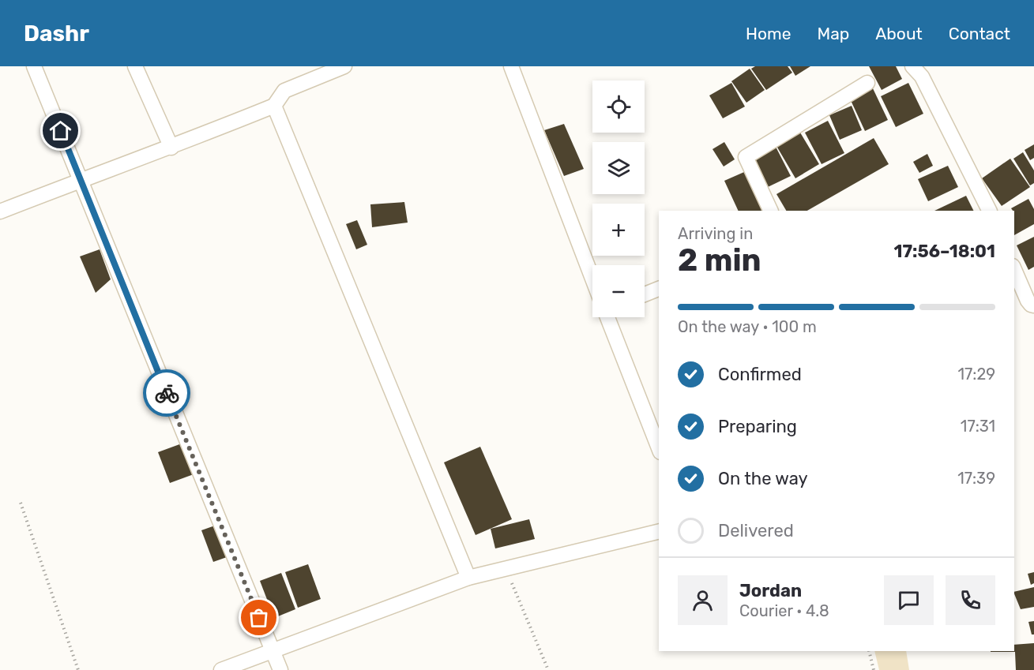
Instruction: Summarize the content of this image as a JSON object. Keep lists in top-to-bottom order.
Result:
{
  "page": {
    "header": "Dashr",
    "nav": [
      "Home",
      "Map",
      "About",
      "Contact"
    ],
    "map_buttons": ["+", "−"],
    "heading": ["2 min", "Arriving in", "17:56–18:01"],
    "panel": ["Jordan", "Courier · 4.8"],
    "bar": "On the way · 100 m",
    "list": [
      ["Confirmed", "17:29"],
      ["Preparing", "17:31"],
      ["On the way", "17:39"],
      "Delivered"
    ]
  }
}
